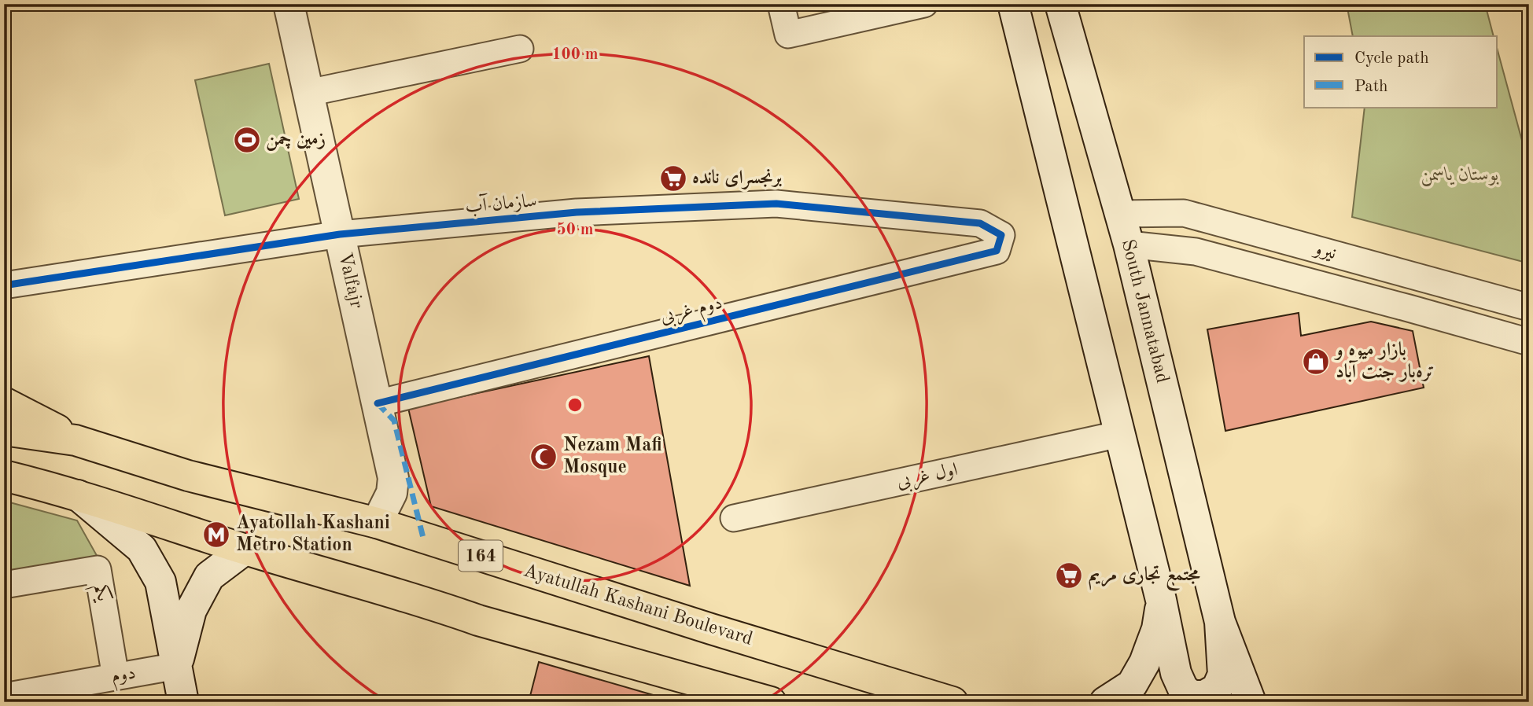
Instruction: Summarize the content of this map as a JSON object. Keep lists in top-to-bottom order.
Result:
{
  "streets": {
    "main road": [
      "Valfajr",
      "South Jannatabad",
      "164",
      "Ayatullah Kashani Boulevard"
    ],
    "street": [
      "سازمان آب",
      "نیرو",
      "دوم غربی",
      "اول غربی",
      "یکم",
      "دوم"
    ]
  },
  "crossings": [
    ["سازمان آب", "Valfajr"],
    ["سازمان آب", "دوم غربی"],
    ["نیرو", "South Jannatabad"],
    ["Valfajr", "دوم غربی"],
    ["Valfajr", "Ayatullah Kashani Boulevard"],
    ["یکم", "دوم"]
  ],
  "parks": ["بوستان یاسمن"],
  "places": {
    "sports": ["زمین چمن"],
    "supermarket": ["برنجسرای نانده", "مجتمع تجاری مریم"],
    "shop": ["بازار میوه و تره‌بار جنت آباد"],
    "mosque": ["Nezam Mafi Mosque"],
    "metro station": ["Ayatollah Kashani Metro Station"]
  },
  "legend": ["Cycle path", "Path"],
  "rings": ["100 m", "50 m"]
}
